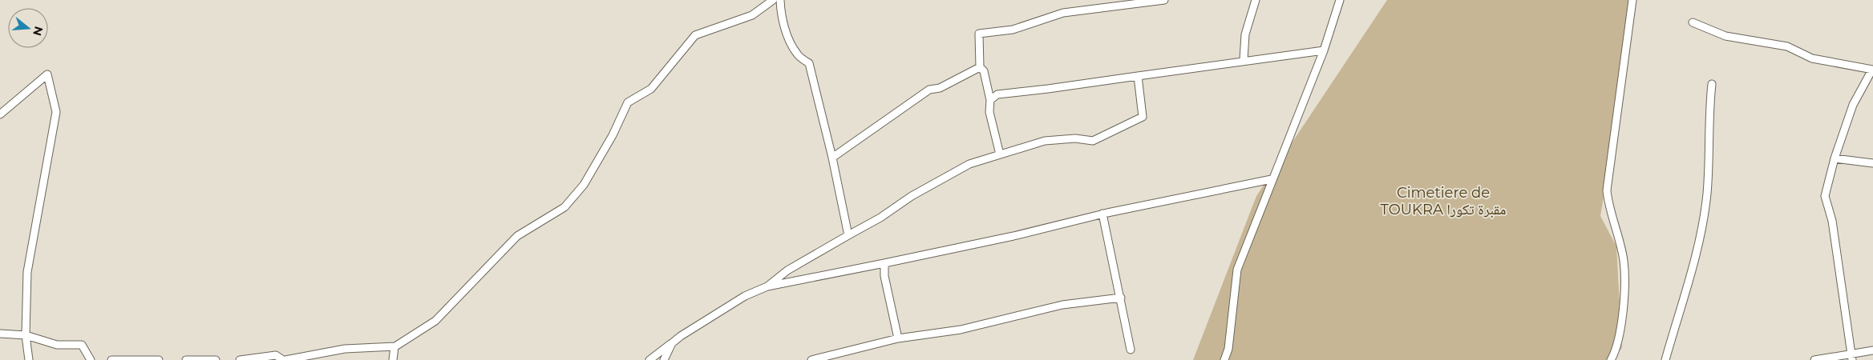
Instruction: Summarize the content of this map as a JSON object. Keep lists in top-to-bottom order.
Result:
{
  "parks": ["Cimetiere de TOUKRA مقبرة تكورا"],
  "north": "right"
}
